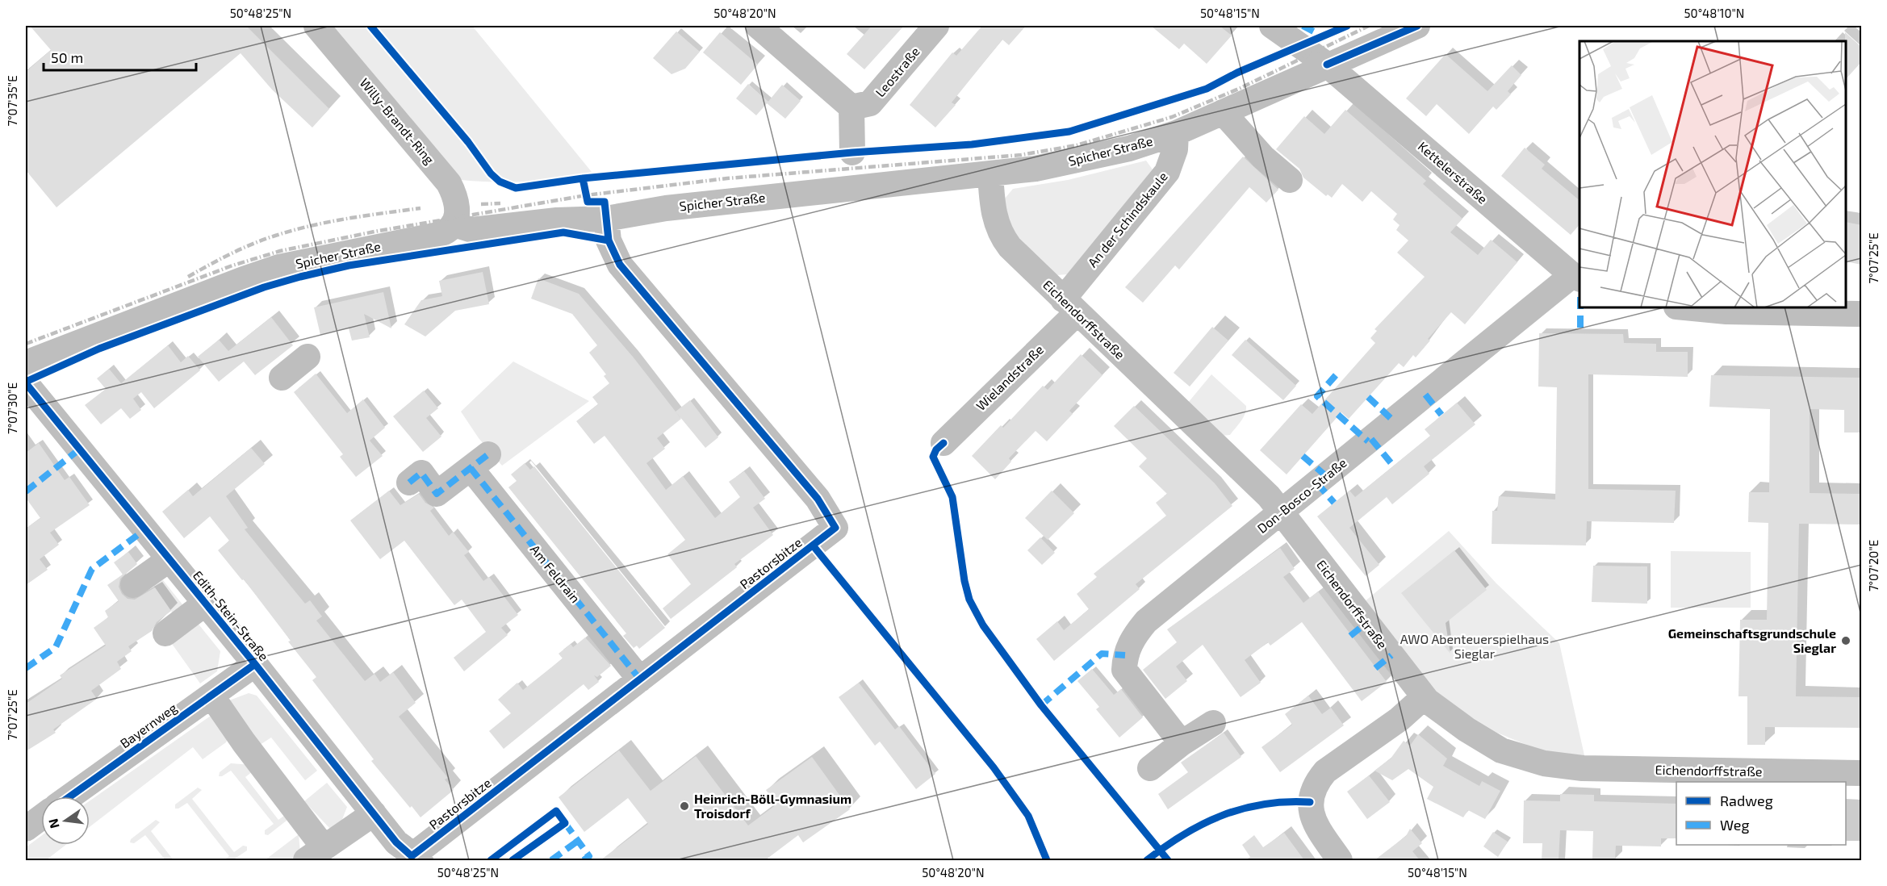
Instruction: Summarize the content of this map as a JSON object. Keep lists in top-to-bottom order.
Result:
{
  "streets": {
    "street": [
      "Leostraße",
      "Willy-Brandt-Ring",
      "Spicher Straße",
      "Kettelerstraße",
      "An der Schindskaule",
      "Eichendorffstraße",
      "Wielandstraße",
      "Don-Bosco-Straße",
      "Pastorsbitze",
      "Am Feldrain",
      "Edith-Stein-Straße",
      "Bayernweg"
    ]
  },
  "crossings": [
    ["Willy-Brandt-Ring", "Spicher Straße"],
    ["Spicher Straße", "Kettelerstraße"],
    ["Spicher Straße", "An der Schindskaule"],
    ["Spicher Straße", "Eichendorffstraße"],
    ["Spicher Straße", "Pastorsbitze"],
    ["Kettelerstraße", "Don-Bosco-Straße"],
    ["An der Schindskaule", "Eichendorffstraße"],
    ["An der Schindskaule", "Wielandstraße"],
    ["Eichendorffstraße", "Wielandstraße"],
    ["Eichendorffstraße", "Don-Bosco-Straße"],
    ["Pastorsbitze", "Am Feldrain"],
    ["Pastorsbitze", "Edith-Stein-Straße"],
    ["Edith-Stein-Straße", "Bayernweg"]
  ],
  "parks": ["AWO Abenteuerspielhaus Sieglar"],
  "places": ["Gemeinschaftsgrundschule Sieglar", "Heinrich-Böll-Gymnasium Troisdorf"],
  "legend": ["Radweg", "Weg"],
  "scale_bar": "50 m",
  "north": "left",
  "coordinates": [
    "50°48'25\"N",
    "50°48'20\"N",
    "50°48'15\"N",
    "50°48'10\"N",
    "7°07'35\"E",
    "7°07'25\"E",
    "7°07'30\"E",
    "7°07'20\"E"
  ]
}
